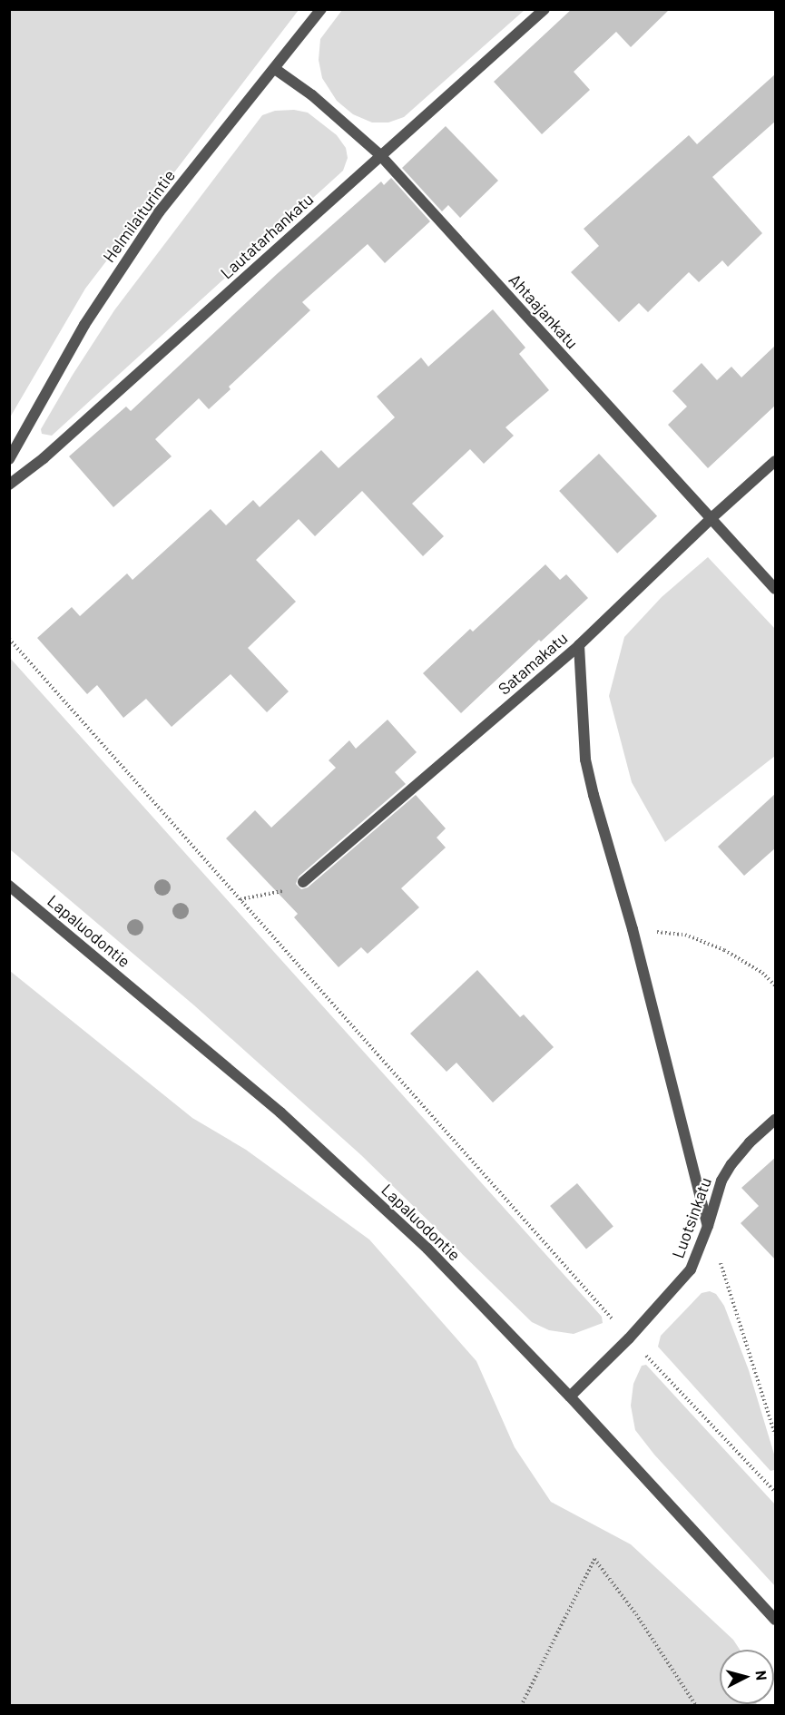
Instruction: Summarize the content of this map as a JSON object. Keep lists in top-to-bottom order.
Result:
{
  "streets": {
    "street": [
      "Helmilaiturintie",
      "Lautatarhankatu",
      "Ahtaajankatu",
      "Satamakatu",
      "Lapaluodontie",
      "Luotsinkatu"
    ]
  },
  "crossings": [
    ["Helmilaiturintie", "Ahtaajankatu"],
    ["Lautatarhankatu", "Ahtaajankatu"],
    ["Ahtaajankatu", "Satamakatu"],
    ["Lapaluodontie", "Luotsinkatu"]
  ],
  "north": "right"
}
